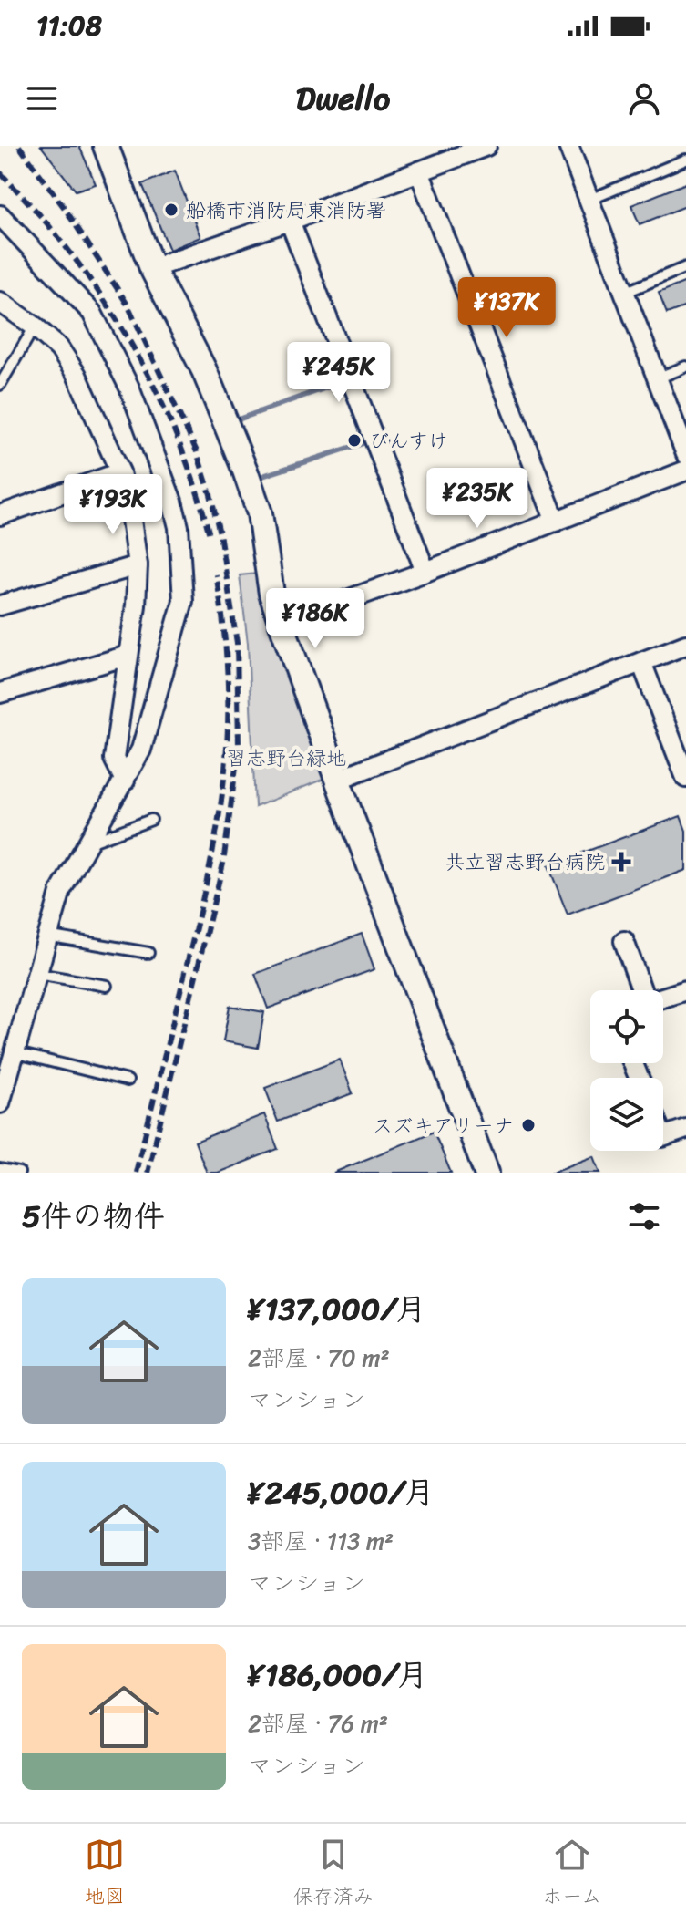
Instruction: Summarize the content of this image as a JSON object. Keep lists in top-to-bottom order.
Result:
{
  "parks": ["習志野台緑地"],
  "places": {
    "other": ["船橋市消防局東消防署", "びんすけ", "スズキアリーナ"],
    "health": ["共立習志野台病院"]
  },
  "page": {
    "status": "11:08",
    "header": "Dwello",
    "price": [
      "¥137K",
      "¥245K",
      "¥235K",
      "¥193K",
      "¥186K"
    ],
    "heading": "5件の物件",
    "list": [
      {
        "name": "¥137,000/月",
        "note": "2部屋 · 70 m² · マンション"
      },
      {
        "name": "¥245,000/月",
        "note": "3部屋 · 113 m² · マンション"
      },
      {
        "name": "¥186,000/月",
        "note": "2部屋 · 76 m² · マンション"
      }
    ],
    "tabs": ["地図", "保存済み", "ホーム"]
  }
}
